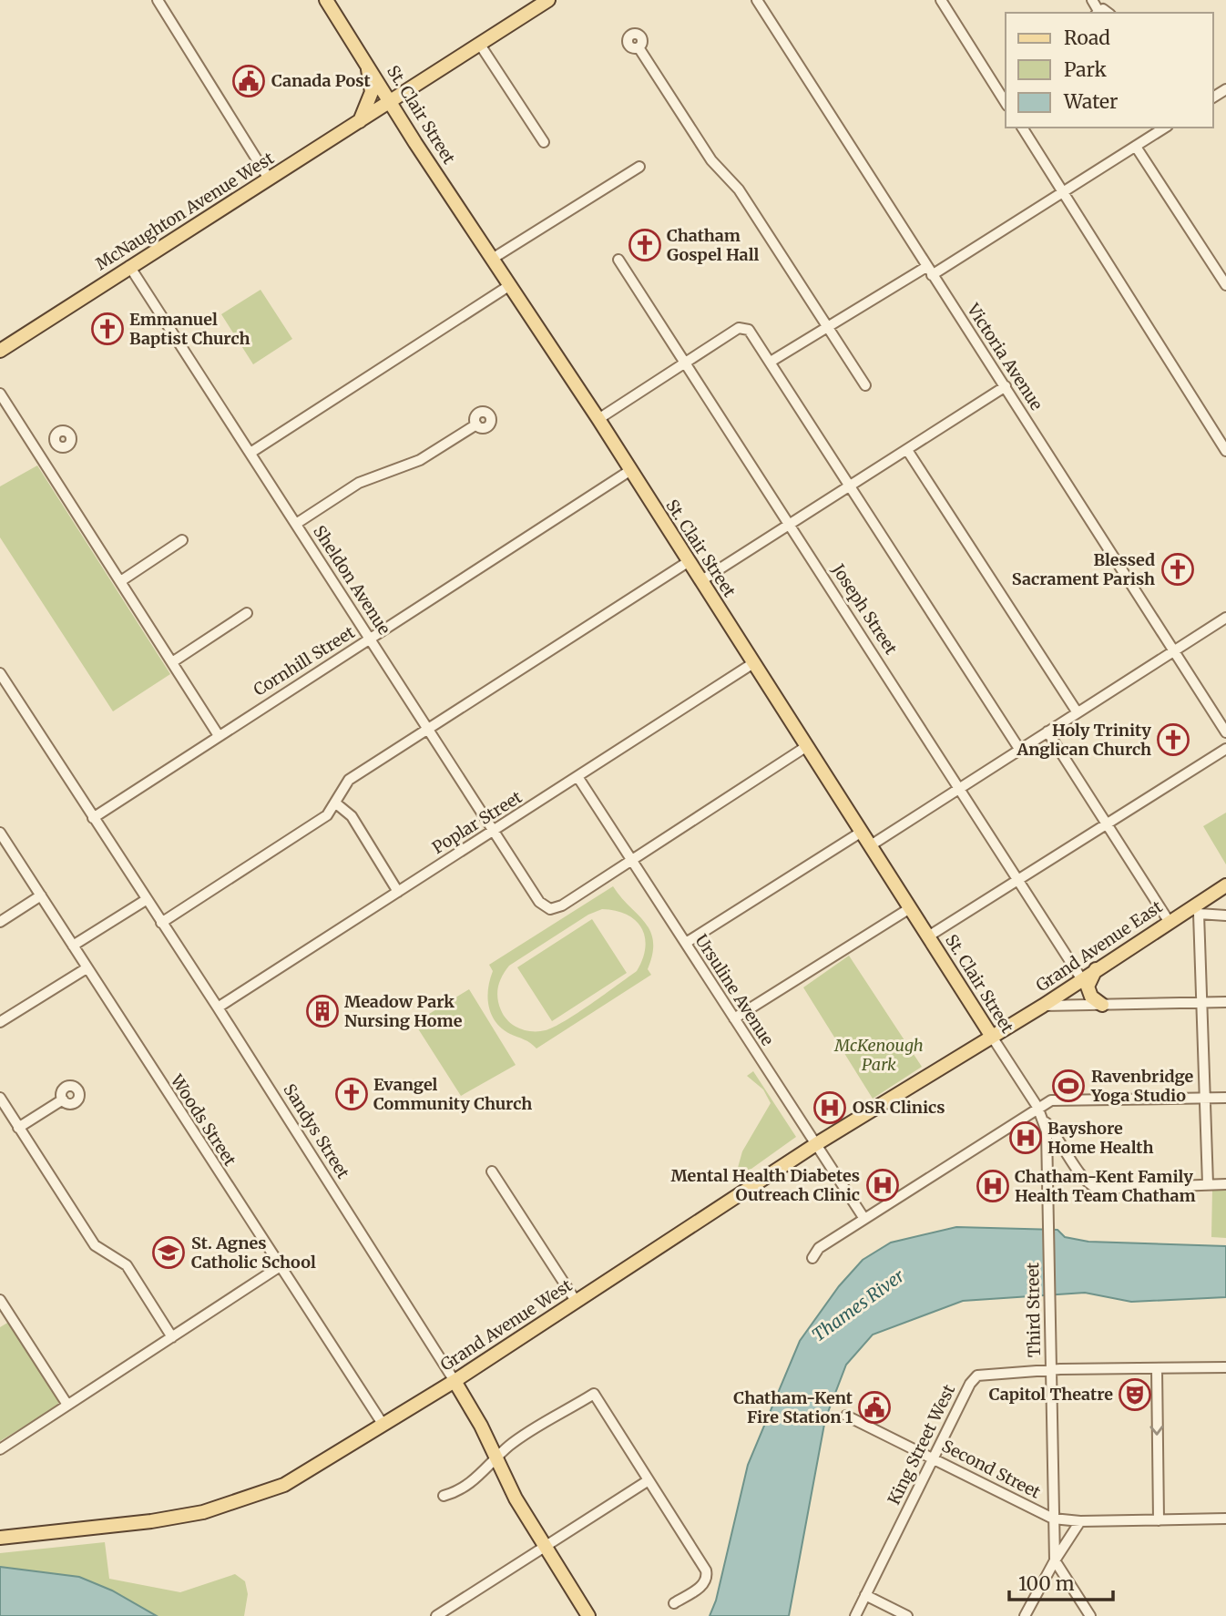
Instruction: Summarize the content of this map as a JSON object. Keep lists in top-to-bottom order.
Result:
{
  "streets": {
    "main road": [
      "St. Clair Street",
      "McNaughton Avenue West",
      "Grand Avenue East",
      "Sandys Street",
      "Grand Avenue West"
    ],
    "street": [
      "Victoria Avenue",
      "Sheldon Avenue",
      "Joseph Street",
      "Cornhill Street",
      "Poplar Street",
      "Ursuline Avenue",
      "Woods Street",
      "Third Street",
      "King Street West",
      "Second Street"
    ]
  },
  "crossings": [
    ["St. Clair Street", "McNaughton Avenue West"],
    ["St. Clair Street", "Cornhill Street"],
    ["St. Clair Street", "Poplar Street"],
    ["St. Clair Street", "Grand Avenue East"],
    ["St. Clair Street", "Third Street"],
    ["St. Clair Street", "Grand Avenue West"],
    ["McNaughton Avenue West", "Sheldon Avenue"],
    ["Sheldon Avenue", "Cornhill Street"],
    ["Sheldon Avenue", "Poplar Street"],
    ["Sheldon Avenue", "Ursuline Avenue"],
    ["Joseph Street", "Grand Avenue East"],
    ["Cornhill Street", "Sandys Street"],
    ["Poplar Street", "Ursuline Avenue"],
    ["Poplar Street", "Sandys Street"],
    ["Grand Avenue East", "Grand Avenue West"],
    ["Ursuline Avenue", "Grand Avenue West"],
    ["Woods Street", "Grand Avenue West"],
    ["Sandys Street", "Grand Avenue West"],
    ["Third Street", "King Street West"],
    ["Third Street", "Second Street"],
    ["King Street West", "Second Street"]
  ],
  "water": ["Thames River"],
  "parks": ["McKenough Park"],
  "places": {
    "public building": ["Canada Post", "Chatham-Kent Fire Station 1"],
    "church": [
      "Chatham Gospel Hall",
      "Emmanuel Baptist Church",
      "Blessed Sacrament Parish",
      "Holy Trinity Anglican Church",
      "Evangel Community Church"
    ],
    "building": ["Meadow Park Nursing Home"],
    "sports": ["Ravenbridge Yoga Studio"],
    "hospital": [
      "OSR Clinics",
      "Bayshore Home Health",
      "Mental Health Diabetes Outreach Clinic",
      "Chatham-Kent Family Health Team Chatham"
    ],
    "school or university": ["St. Agnes Catholic School"],
    "theatre": ["Capitol Theatre"]
  },
  "legend": ["Road", "Park", "Water"],
  "scale_bar": "100 m"
}
